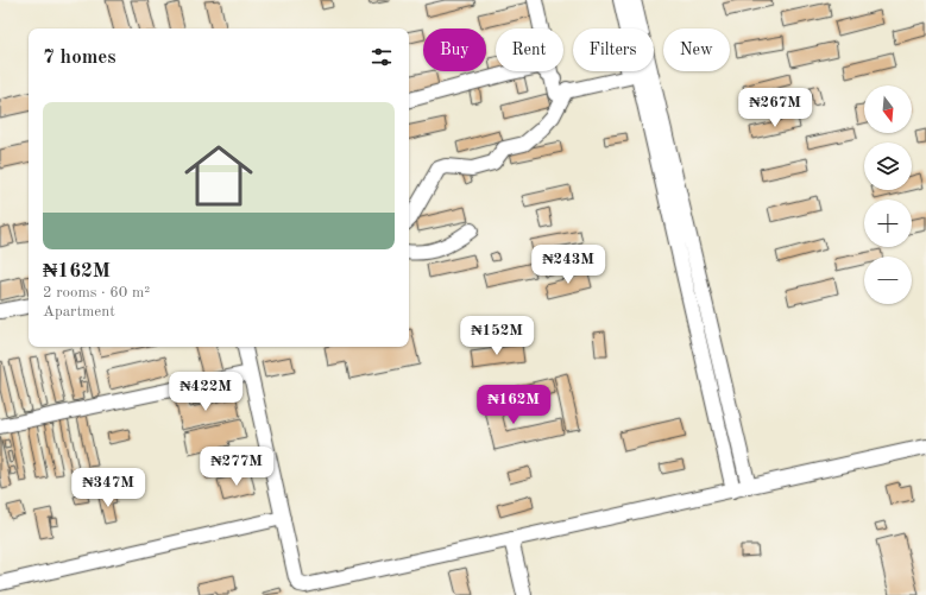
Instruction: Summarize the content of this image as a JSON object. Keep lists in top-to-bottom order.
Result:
{
  "north": "bottom",
  "page": {
    "chip": [
      "Buy",
      "Rent",
      "Filters",
      "New"
    ],
    "heading": "7 homes",
    "map_buttons": ["+", "−"],
    "list": [
      {
        "name": "₦162M",
        "note": "2 rooms · 60 m² · Apartment"
      }
    ],
    "price": [
      "₦267M",
      "₦243M",
      "₦152M",
      "₦422M",
      "₦162M",
      "₦277M",
      "₦347M"
    ]
  }
}
